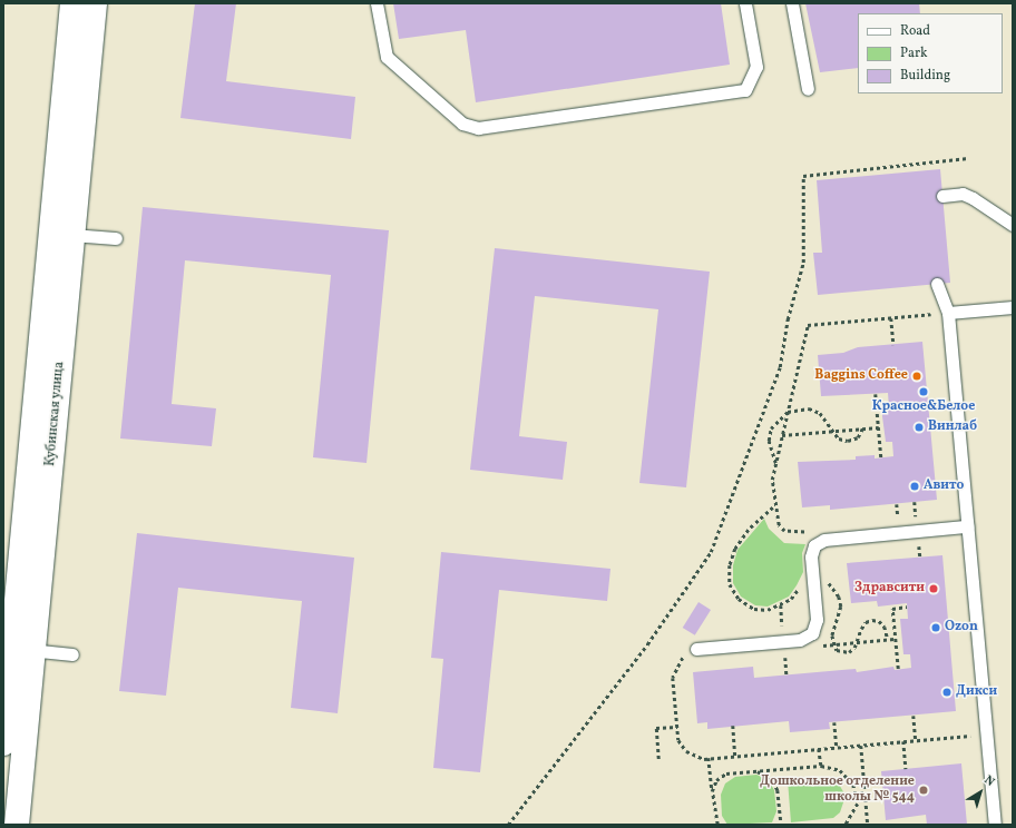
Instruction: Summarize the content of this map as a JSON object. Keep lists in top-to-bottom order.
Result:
{
  "streets": {
    "main road": ["Кубинская улица"]
  },
  "places": [
    "Baggins Coffee",
    "Красное&Белое",
    "Винлаб",
    "Авито",
    "Здравсити",
    "Ozon",
    "Дикси",
    "Дошкольное отделение школы № 544"
  ],
  "legend": ["Road", "Park", "Building"],
  "north": "top right"
}
